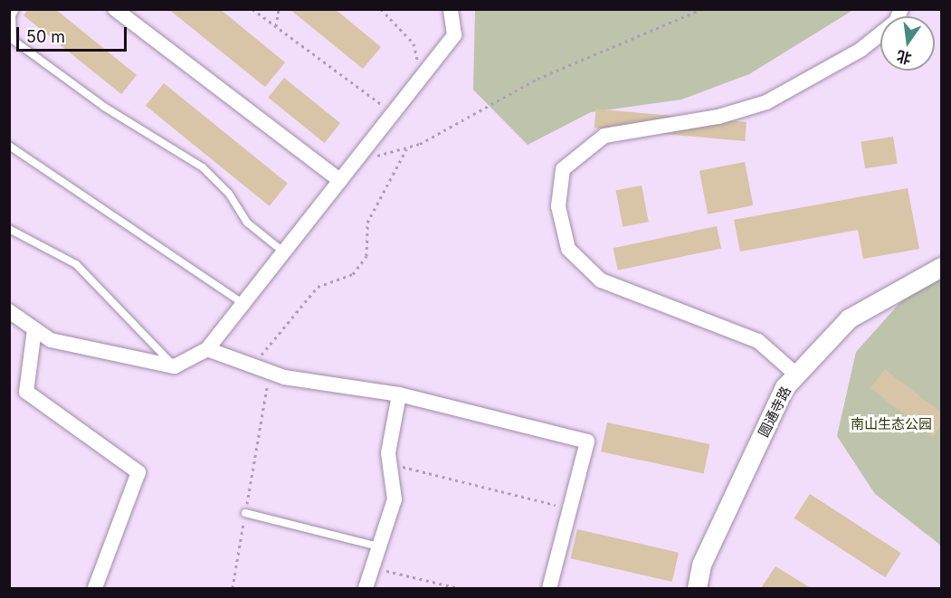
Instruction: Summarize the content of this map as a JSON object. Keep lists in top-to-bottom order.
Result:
{
  "streets": {
    "street": ["圆通寺路"]
  },
  "parks": ["南山生态公园"],
  "scale_bar": "50 m",
  "north": "bottom"
}
